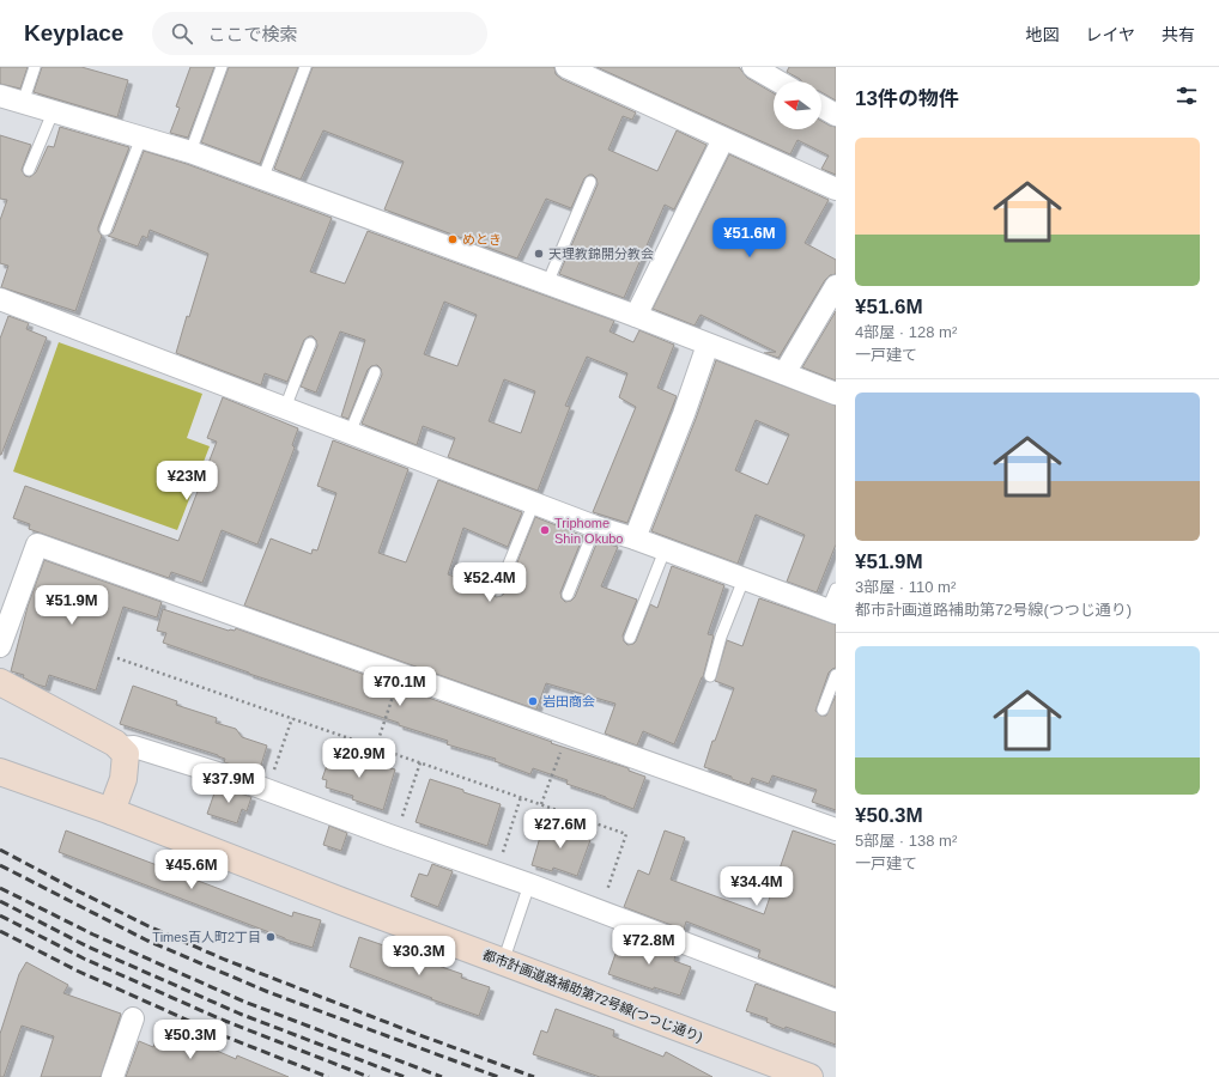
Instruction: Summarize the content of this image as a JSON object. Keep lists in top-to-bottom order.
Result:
{
  "streets": {
    "street": ["都市計画道路補助第72号線(つつじ通り)"]
  },
  "places": [
    "めとき",
    "天理教錦開分教会",
    "Triphome Shin Okubo",
    "岩田商会",
    "Times百人町2丁目"
  ],
  "north": "left",
  "page": {
    "header": "Keyplace",
    "search": "ここで検索",
    "nav": ["地図", "レイヤ", "共有"],
    "heading": "13件の物件",
    "list": [
      {
        "name": "¥51.6M",
        "note": "4部屋 · 128 m² · 一戸建て"
      },
      {
        "name": "¥51.9M",
        "note": "3部屋 · 110 m² · 都市計画道路補助第72号線(つつじ通り)"
      },
      {
        "name": "¥50.3M",
        "note": "5部屋 · 138 m² · 一戸建て"
      }
    ],
    "price": [
      "¥51.6M",
      "¥23M",
      "¥52.4M",
      "¥51.9M",
      "¥70.1M",
      "¥20.9M",
      "¥37.9M",
      "¥27.6M",
      "¥45.6M",
      "¥34.4M",
      "¥72.8M",
      "¥30.3M",
      "¥50.3M"
    ]
  }
}
